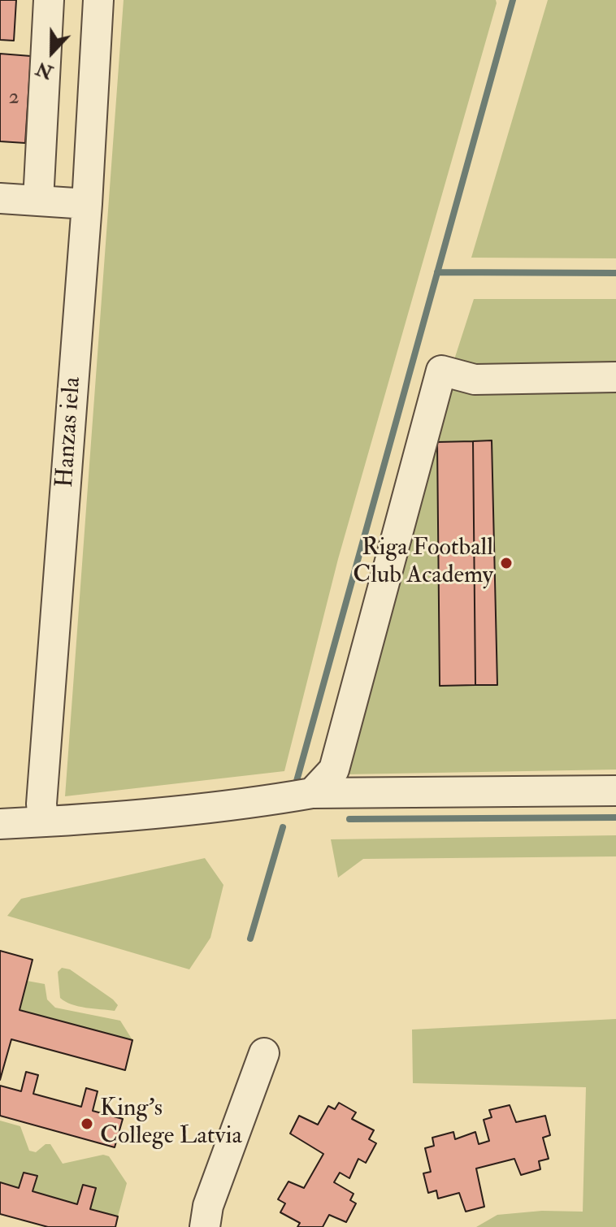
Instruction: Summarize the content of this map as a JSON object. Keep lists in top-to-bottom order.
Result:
{
  "streets": {
    "street": ["Hanzas iela"]
  },
  "places": ["Riga Football Club Academy", "King's College Latvia"],
  "house_numbers": ["2"],
  "north": "bottom"
}
